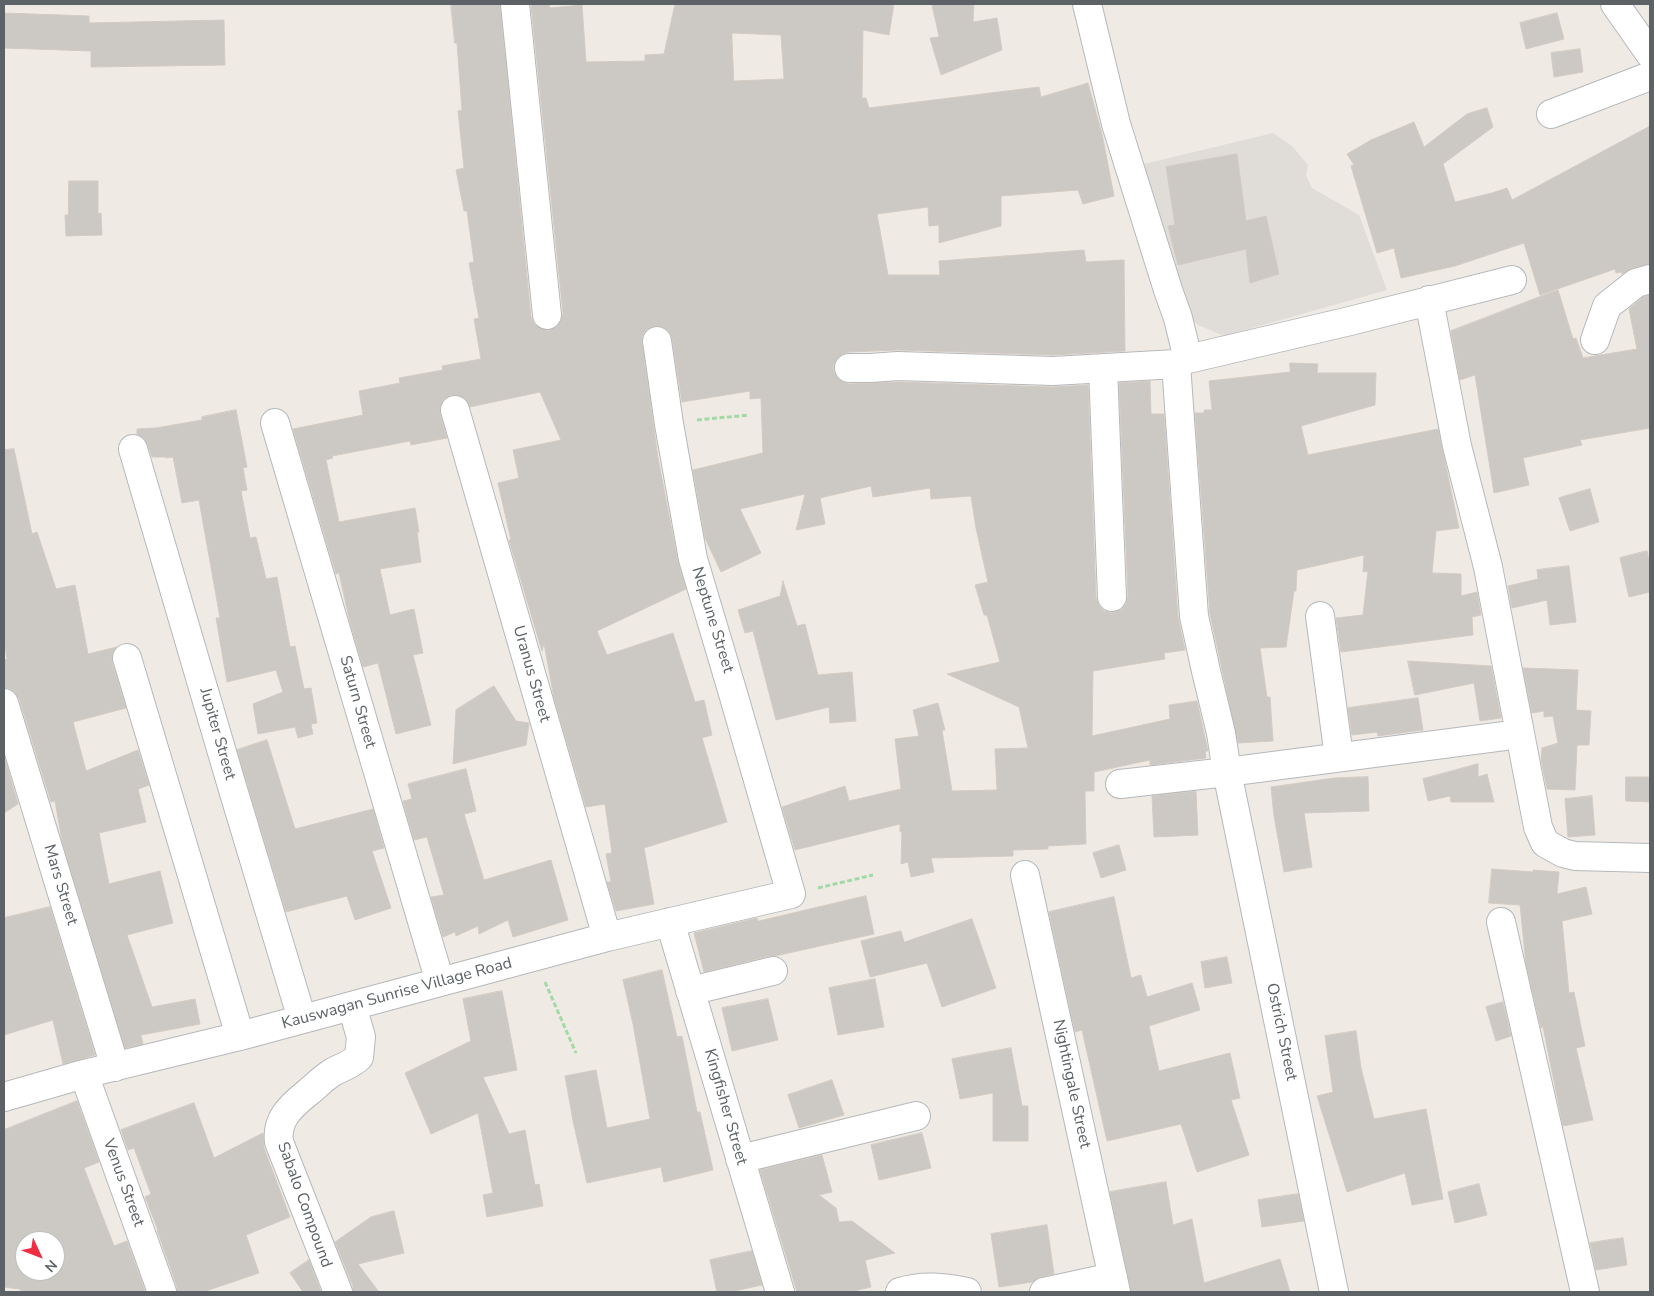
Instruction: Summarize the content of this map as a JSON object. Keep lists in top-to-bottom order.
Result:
{
  "streets": {
    "street": [
      "Neptune Street",
      "Uranus Street",
      "Saturn Street",
      "Jupiter Street",
      "Mars Street",
      "Kauswagan Sunrise Village Road",
      "Ostrich Street",
      "Nightingale Street",
      "Kingfisher Street",
      "Venus Street",
      "Sabalo Compound"
    ]
  },
  "crossings": [
    ["Neptune Street", "Kauswagan Sunrise Village Road"],
    ["Uranus Street", "Kauswagan Sunrise Village Road"],
    ["Saturn Street", "Kauswagan Sunrise Village Road"],
    ["Jupiter Street", "Kauswagan Sunrise Village Road"],
    ["Mars Street", "Kauswagan Sunrise Village Road"],
    ["Kauswagan Sunrise Village Road", "Kingfisher Street"],
    ["Kauswagan Sunrise Village Road", "Venus Street"],
    ["Kauswagan Sunrise Village Road", "Sabalo Compound"]
  ],
  "north": "bottom right"
}
